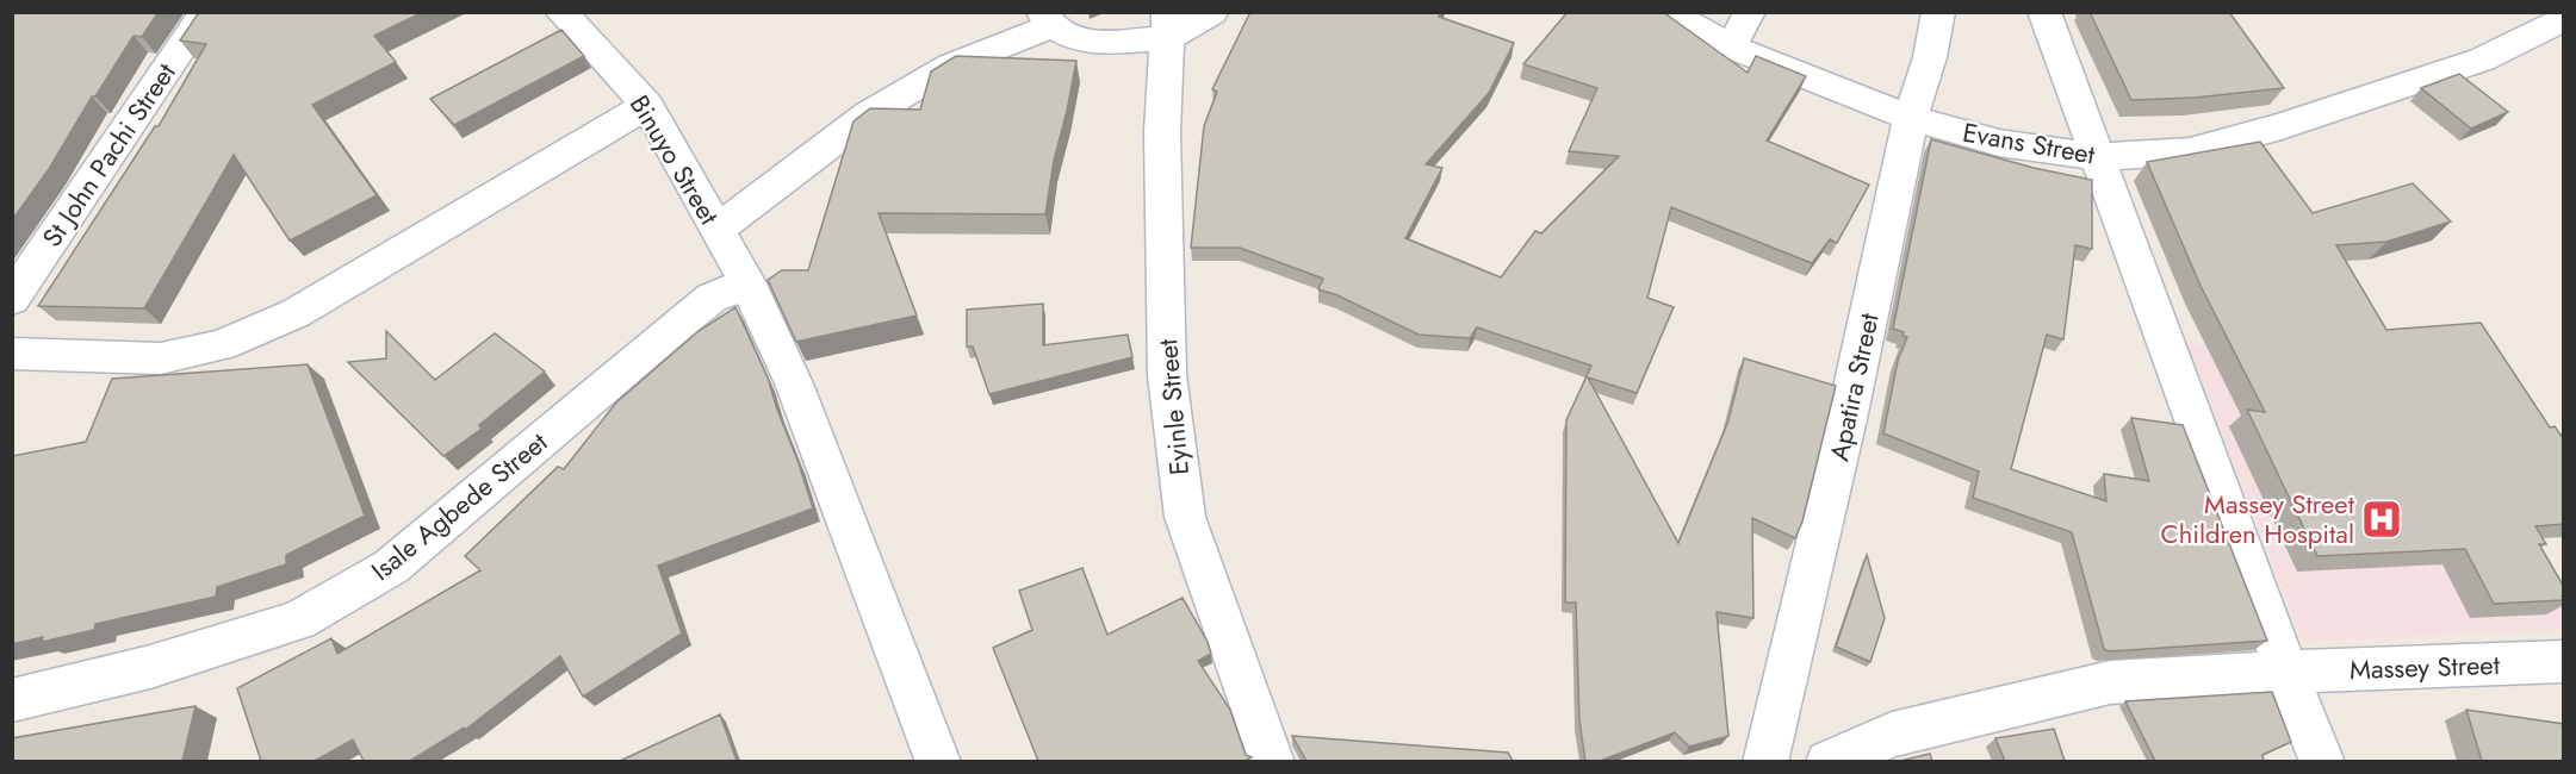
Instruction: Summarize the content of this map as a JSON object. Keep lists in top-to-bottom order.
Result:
{
  "streets": {
    "street": [
      "Evans Street",
      "St John Pachi Street",
      "Binuyo Street",
      "Apatira Street",
      "Eyinle Street",
      "Isale Agbede Street",
      "Massey Street"
    ]
  },
  "crossings": [
    ["Evans Street", "Apatira Street"],
    ["Binuyo Street", "Isale Agbede Street"]
  ],
  "places": {
    "hospital": ["Massey Street Children Hospital"]
  }
}
